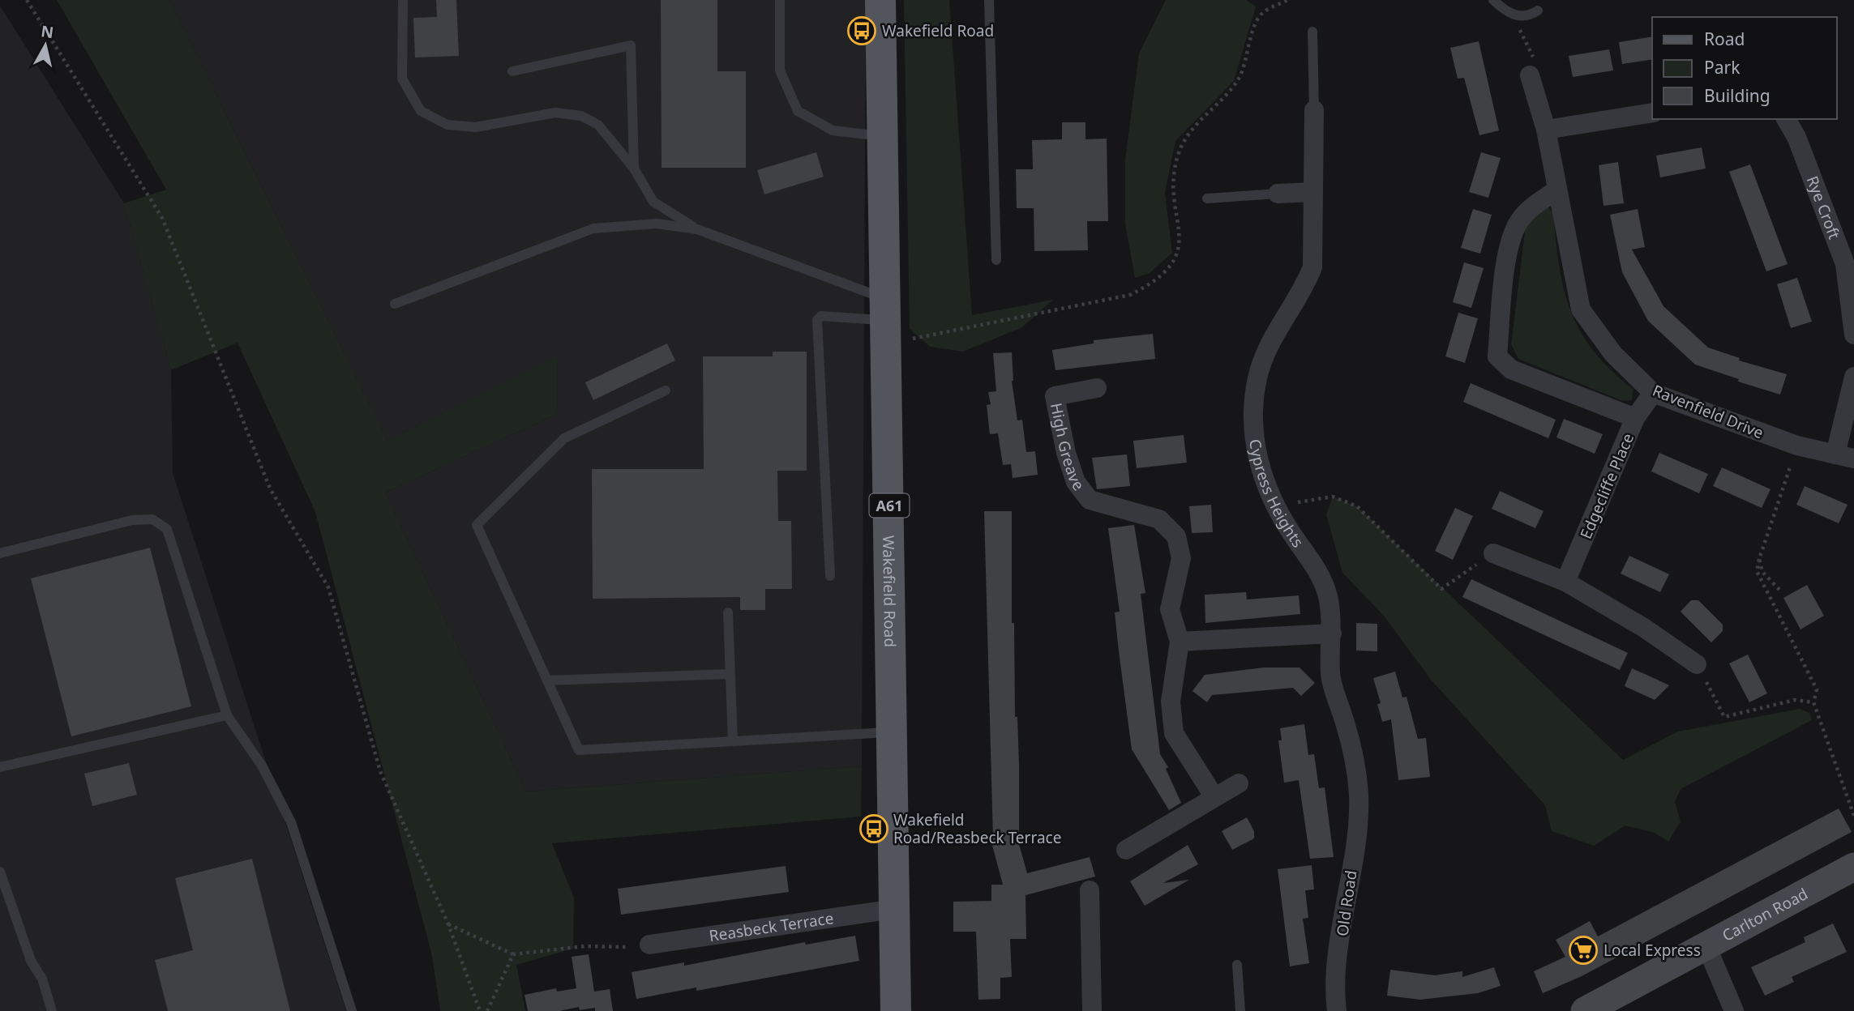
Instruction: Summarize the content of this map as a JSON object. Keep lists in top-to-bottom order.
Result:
{
  "streets": {
    "main road": ["A61", "Wakefield Road", "Carlton Road"],
    "street": [
      "Rye Croft",
      "Ravenfield Drive",
      "High Greave",
      "Edgecliffe Place",
      "Cypress Heights",
      "Old Road",
      "Reasbeck Terrace"
    ]
  },
  "crossings": [
    ["Ravenfield Drive", "Edgecliffe Place"],
    ["Cypress Heights", "Old Road"],
    ["Wakefield Road", "Reasbeck Terrace"]
  ],
  "places": {
    "bus stop": ["Wakefield Road", "Wakefield Road/Reasbeck Terrace"],
    "supermarket": ["Local Express"]
  },
  "legend": ["Road", "Park", "Building"],
  "north": "top"
}
